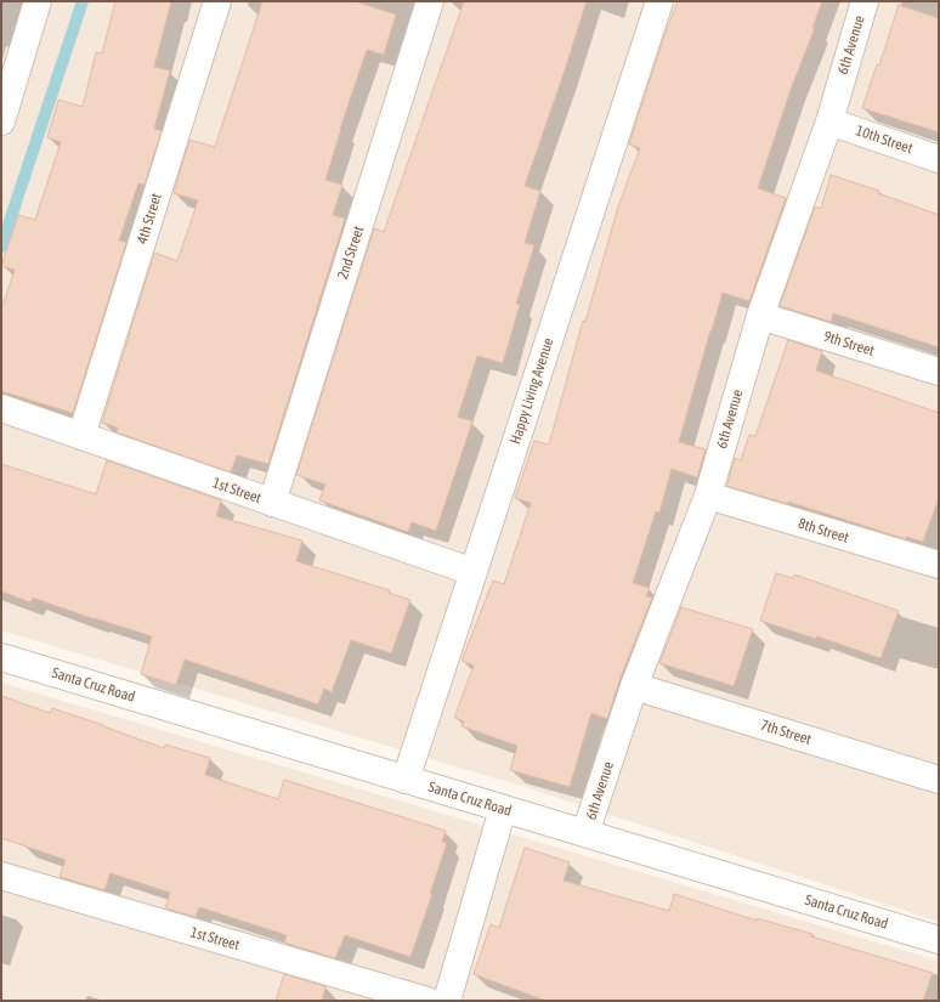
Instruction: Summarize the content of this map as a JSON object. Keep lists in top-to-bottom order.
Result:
{
  "streets": {
    "street": [
      "6th Avenue",
      "10th Street",
      "4th Street",
      "2nd Street",
      "9th Street",
      "Happy Living Avenue",
      "1st Street",
      "8th Street",
      "Santa Cruz Road",
      "7th Street"
    ]
  },
  "crossings": [
    ["6th Avenue", "10th Street"],
    ["6th Avenue", "9th Street"],
    ["6th Avenue", "8th Street"],
    ["6th Avenue", "Santa Cruz Road"],
    ["6th Avenue", "7th Street"],
    ["4th Street", "1st Street"],
    ["2nd Street", "1st Street"],
    ["Happy Living Avenue", "1st Street"],
    ["Happy Living Avenue", "Santa Cruz Road"]
  ]
}
